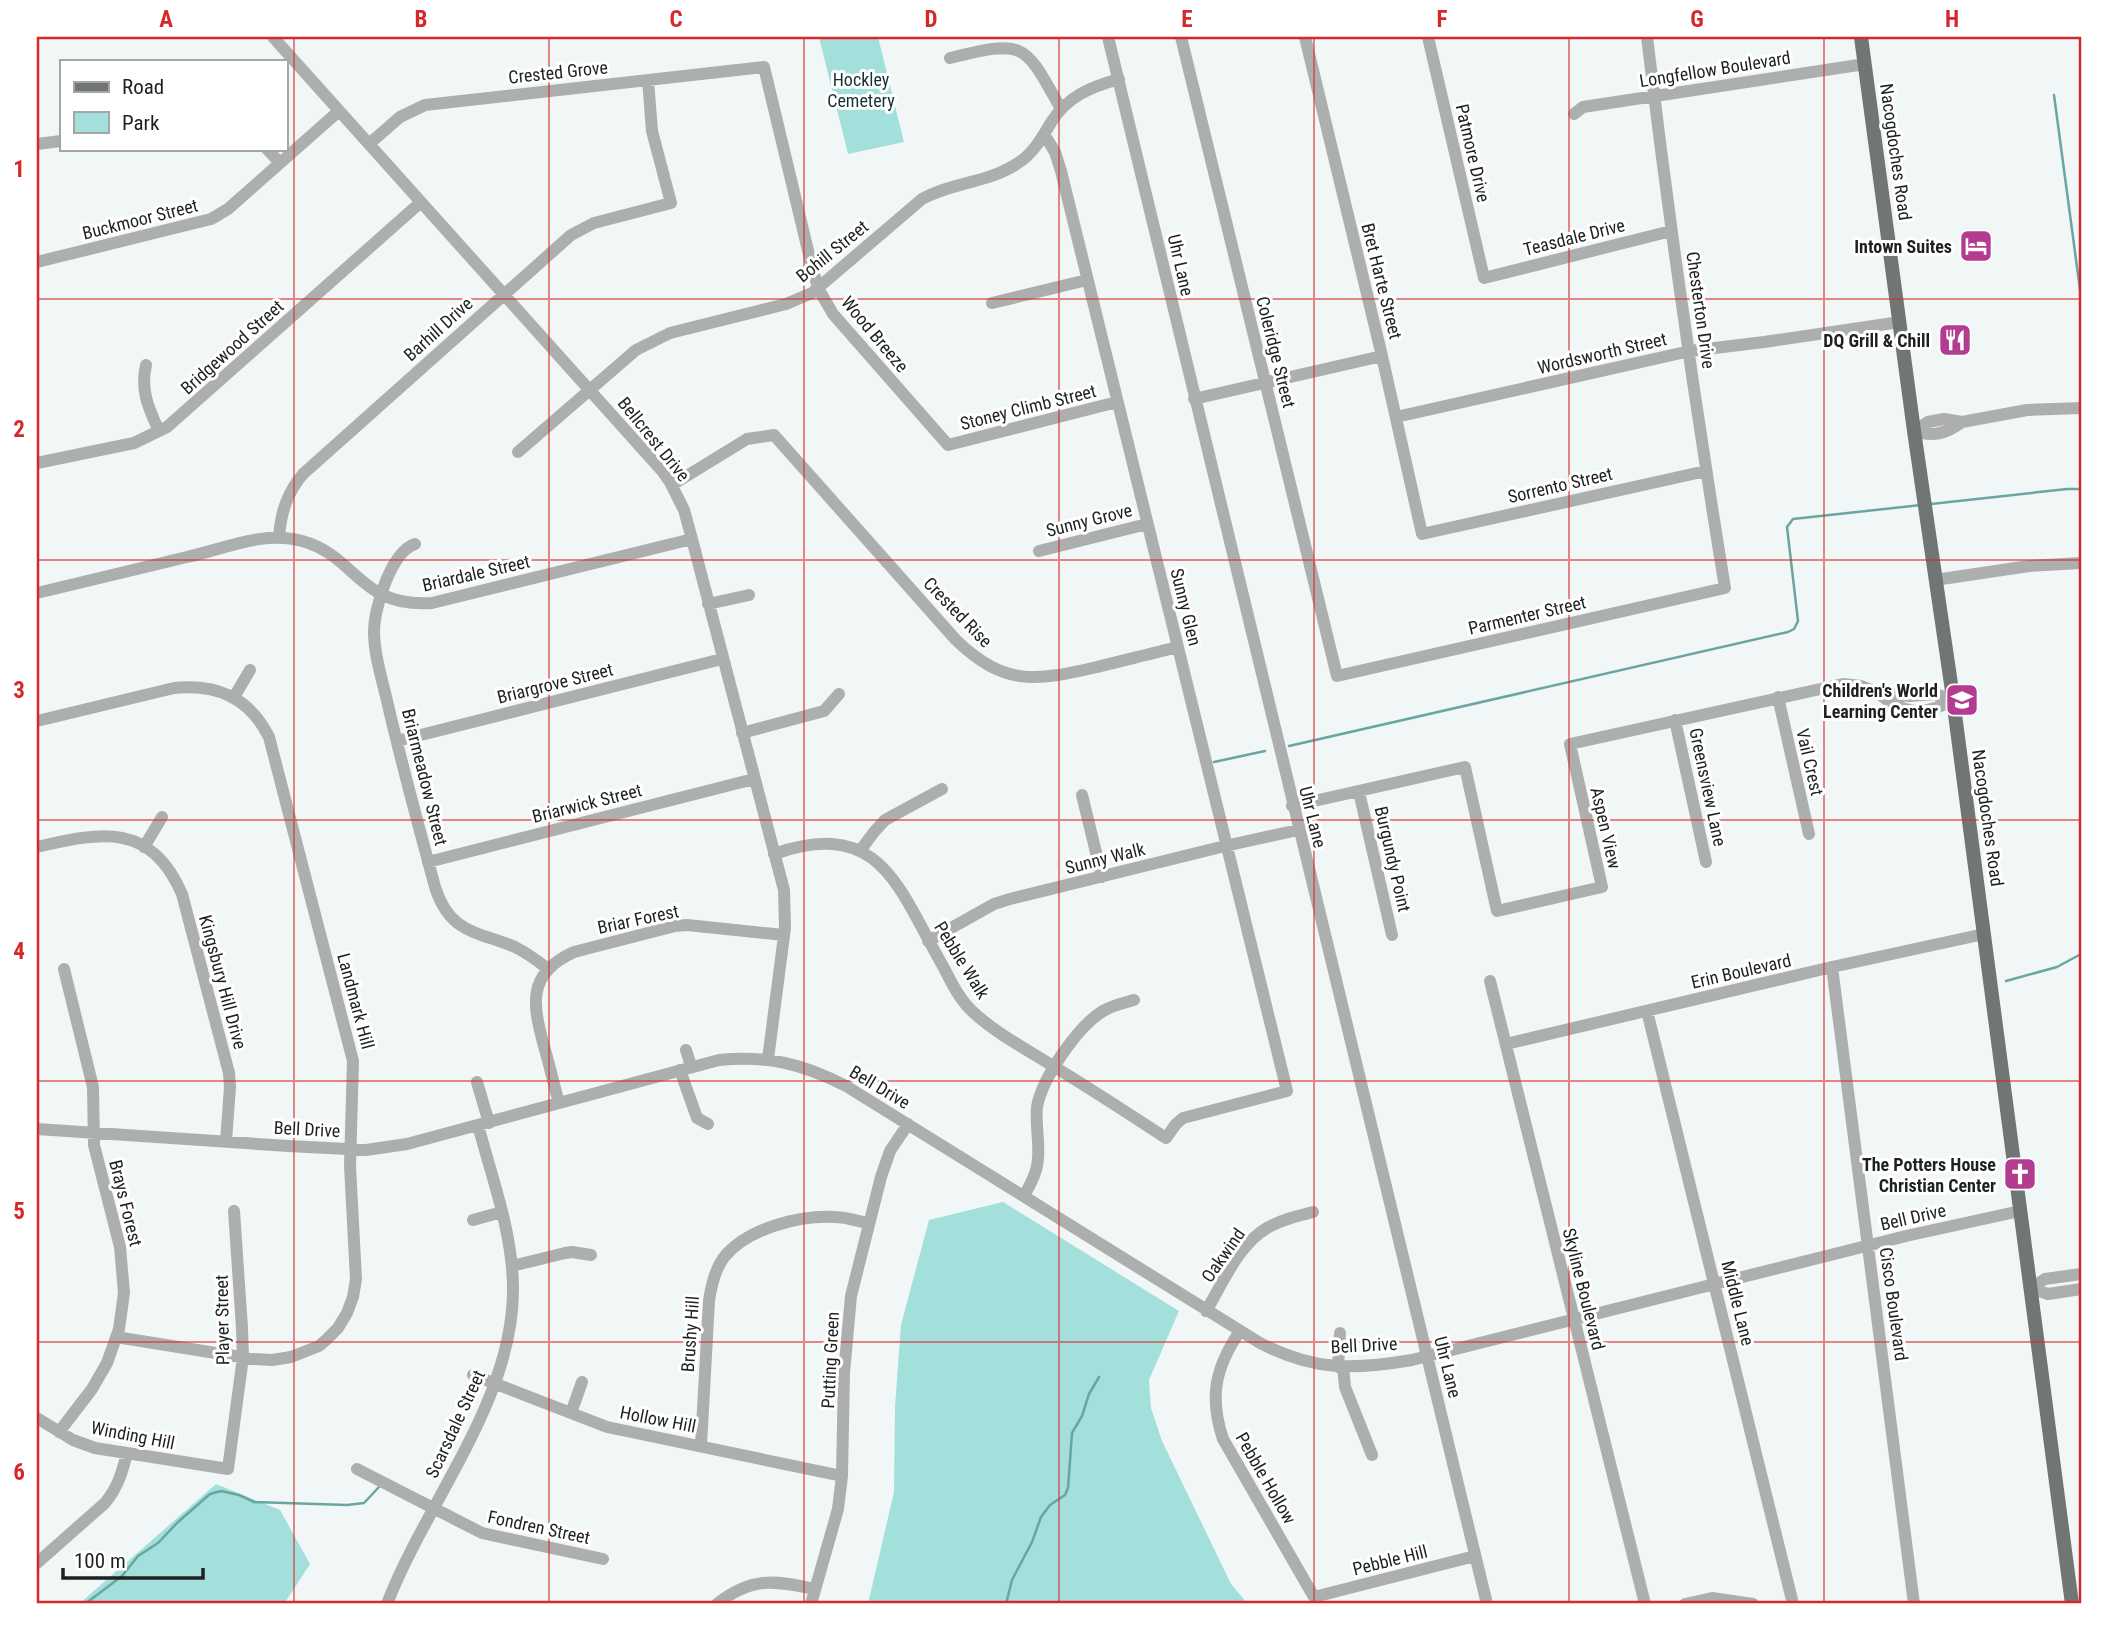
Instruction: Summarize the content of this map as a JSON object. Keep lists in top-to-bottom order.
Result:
{
  "streets": {
    "main road": ["Nacogdoches Road"],
    "street": [
      "Longfellow Boulevard",
      "Crested Grove",
      "Patmore Drive",
      "Buckmoor Street",
      "Teasdale Drive",
      "Bohill Street",
      "Uhr Lane",
      "Bret Harte Street",
      "Chesterton Drive",
      "Barhill Drive",
      "Wood Breeze",
      "Bridgewood Street",
      "Coleridge Street",
      "Wordsworth Street",
      "Stoney Climb Street",
      "Bellcrest Drive",
      "Sorrento Street",
      "Sunny Grove",
      "Briardale Street",
      "Sunny Glen",
      "Crested Rise",
      "Parmenter Street",
      "Briargrove Street",
      "Vail Crest",
      "Briarmeadow Street",
      "Greensview Lane",
      "Briarwick Street",
      "Aspen View",
      "Sunny Walk",
      "Burgundy Point",
      "Briar Forest",
      "Pebble Walk",
      "Erin Boulevard",
      "Kingsbury Hill Drive",
      "Landmark Hill",
      "Bell Drive",
      "Brays Forest",
      "Oakwind",
      "Skyline Boulevard",
      "Middle Lane",
      "Cisco Boulevard",
      "Player Street",
      "Brushy Hill",
      "Putting Green",
      "Hollow Hill",
      "Scarsdale Street",
      "Winding Hill",
      "Pebble Hollow",
      "Fondren Street",
      "Pebble Hill"
    ]
  },
  "crossings": [
    ["Longfellow Boulevard", "Nacogdoches Road"],
    ["Longfellow Boulevard", "Chesterton Drive"],
    ["Crested Grove", "Barhill Drive"],
    ["Crested Grove", "Wood Breeze"],
    ["Crested Grove", "Bellcrest Drive"],
    ["Nacogdoches Road", "Wordsworth Street"],
    ["Nacogdoches Road", "Aspen View"],
    ["Nacogdoches Road", "Erin Boulevard"],
    ["Nacogdoches Road", "Bell Drive"],
    ["Patmore Drive", "Teasdale Drive"],
    ["Buckmoor Street", "Bellcrest Drive"],
    ["Teasdale Drive", "Chesterton Drive"],
    ["Bohill Street", "Uhr Lane"],
    ["Bohill Street", "Wood Breeze"],
    ["Bohill Street", "Bellcrest Drive"],
    ["Bohill Street", "Sunny Glen"],
    ["Uhr Lane", "Aspen View"],
    ["Uhr Lane", "Sunny Walk"],
    ["Uhr Lane", "Bell Drive"],
    ["Uhr Lane", "Pebble Hill"],
    ["Bret Harte Street", "Wordsworth Street"],
    ["Bret Harte Street", "Sorrento Street"],
    ["Chesterton Drive", "Wordsworth Street"],
    ["Chesterton Drive", "Sorrento Street"],
    ["Chesterton Drive", "Parmenter Street"],
    ["Barhill Drive", "Bellcrest Drive"],
    ["Barhill Drive", "Briardale Street"],
    ["Wood Breeze", "Stoney Climb Street"],
    ["Bridgewood Street", "Bellcrest Drive"],
    ["Coleridge Street", "Parmenter Street"],
    ["Stoney Climb Street", "Sunny Glen"],
    ["Bellcrest Drive", "Briardale Street"],
    ["Bellcrest Drive", "Crested Rise"],
    ["Bellcrest Drive", "Briargrove Street"],
    ["Bellcrest Drive", "Briarwick Street"],
    ["Bellcrest Drive", "Briar Forest"],
    ["Bellcrest Drive", "Pebble Walk"],
    ["Bellcrest Drive", "Bell Drive"],
    ["Sunny Grove", "Sunny Glen"],
    ["Briardale Street", "Briarmeadow Street"],
    ["Sunny Glen", "Crested Rise"],
    ["Sunny Glen", "Sunny Walk"],
    ["Sunny Glen", "Pebble Walk"],
    ["Briargrove Street", "Briarmeadow Street"],
    ["Vail Crest", "Aspen View"],
    ["Briarmeadow Street", "Briarwick Street"],
    ["Briarmeadow Street", "Briar Forest"],
    ["Greensview Lane", "Aspen View"],
    ["Aspen View", "Burgundy Point"],
    ["Sunny Walk", "Pebble Walk"],
    ["Erin Boulevard", "Skyline Boulevard"],
    ["Erin Boulevard", "Middle Lane"],
    ["Erin Boulevard", "Cisco Boulevard"],
    ["Kingsbury Hill Drive", "Bell Drive"],
    ["Landmark Hill", "Bell Drive"],
    ["Landmark Hill", "Brays Forest"],
    ["Landmark Hill", "Player Street"],
    ["Bell Drive", "Brays Forest"],
    ["Bell Drive", "Oakwind"],
    ["Bell Drive", "Skyline Boulevard"],
    ["Bell Drive", "Middle Lane"],
    ["Bell Drive", "Cisco Boulevard"],
    ["Bell Drive", "Putting Green"],
    ["Bell Drive", "Scarsdale Street"],
    ["Bell Drive", "Pebble Hollow"],
    ["Brays Forest", "Winding Hill"],
    ["Player Street", "Winding Hill"],
    ["Brushy Hill", "Putting Green"],
    ["Brushy Hill", "Hollow Hill"],
    ["Putting Green", "Hollow Hill"],
    ["Hollow Hill", "Scarsdale Street"],
    ["Scarsdale Street", "Fondren Street"],
    ["Pebble Hollow", "Pebble Hill"]
  ],
  "parks": ["Hockley Cemetery"],
  "places": {
    "hotel": ["Intown Suites"],
    "restaurant": ["DQ Grill & Chill"],
    "school or university": ["Children's World Learning Center"],
    "church": ["The Potters House Christian Center"]
  },
  "legend": ["Road", "Park"],
  "scale_bar": "100 m",
  "grid": {
    "columns": [
      "A",
      "B",
      "C",
      "D",
      "E",
      "F",
      "G",
      "H"
    ],
    "rows": [
      "1",
      "2",
      "3",
      "4",
      "5",
      "6"
    ]
  }
}
